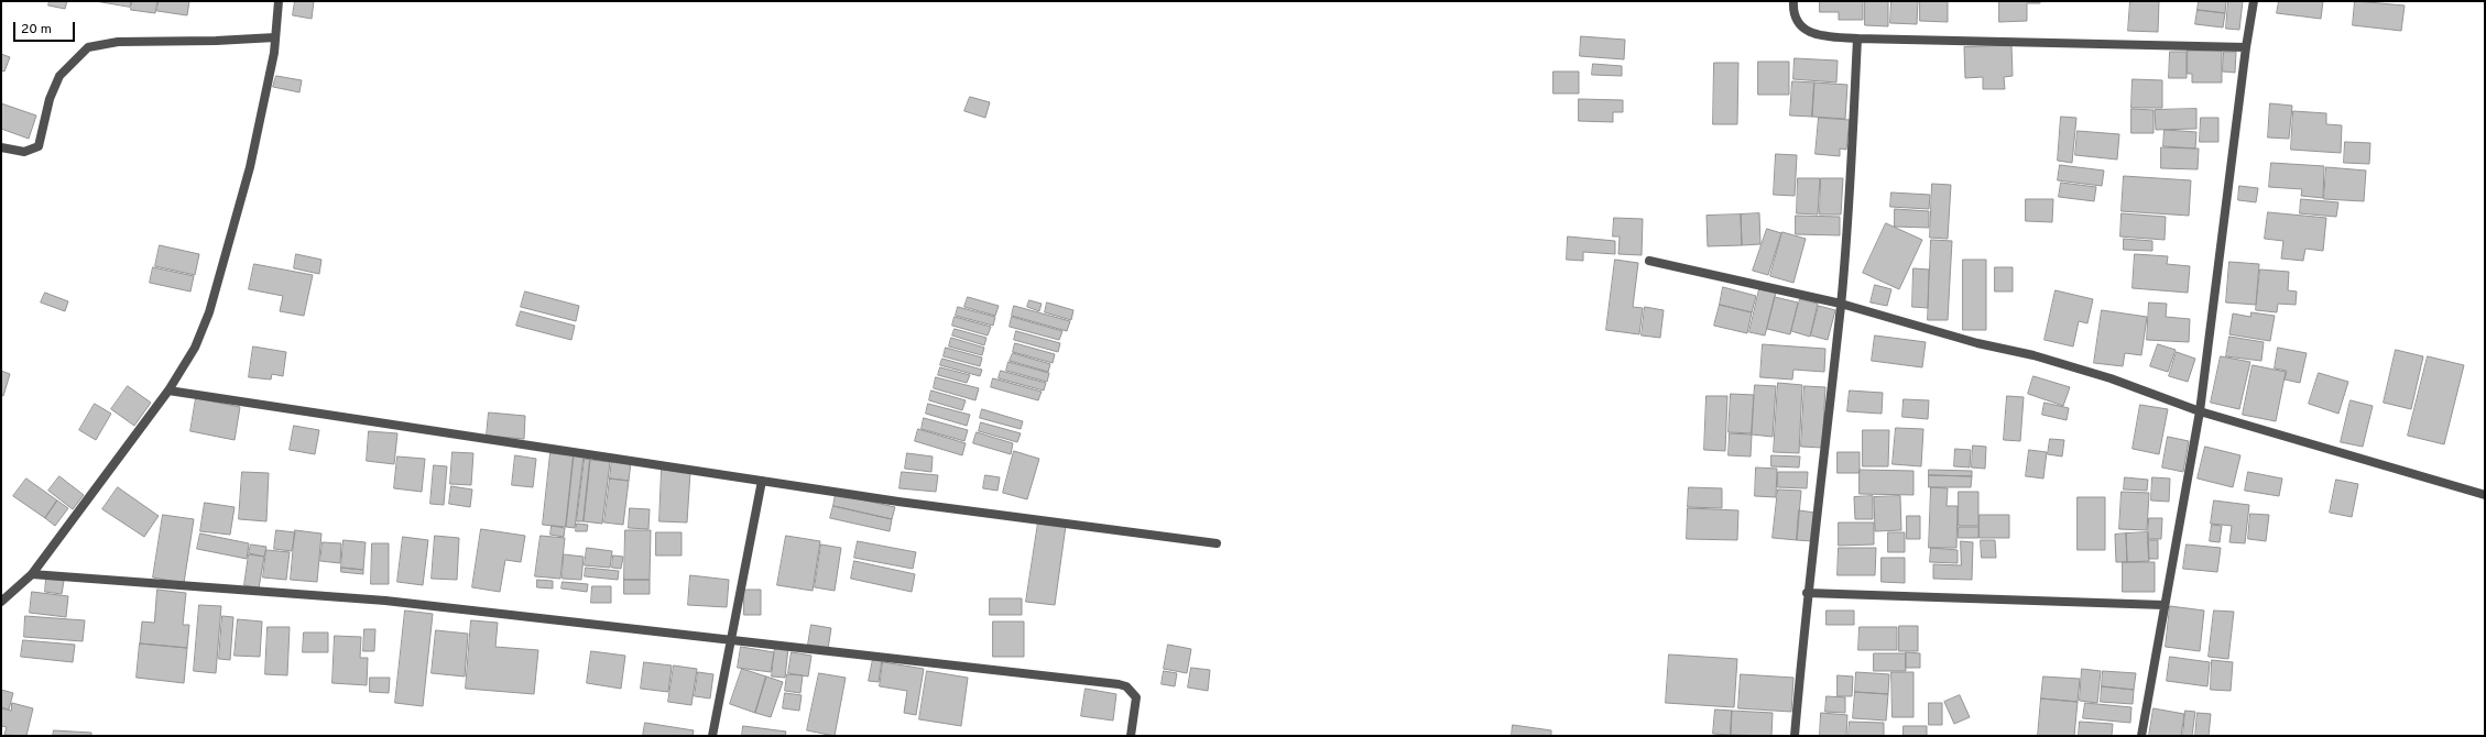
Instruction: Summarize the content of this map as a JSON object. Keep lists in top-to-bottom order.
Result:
{
  "scale_bar": "20 m"
}
